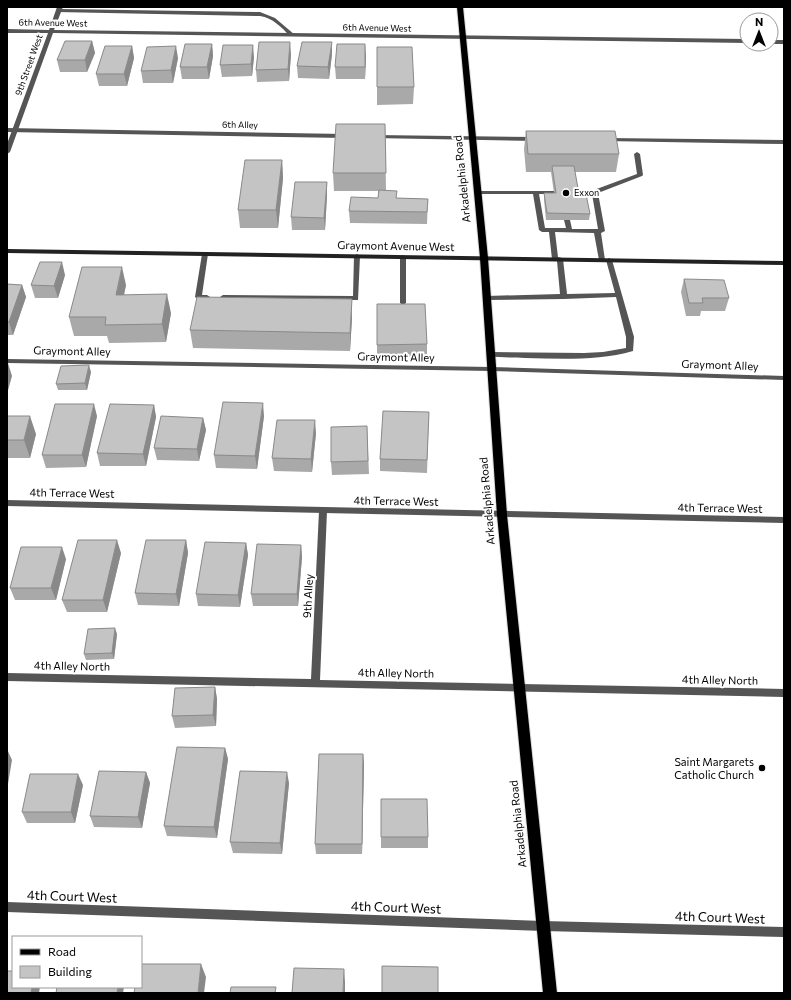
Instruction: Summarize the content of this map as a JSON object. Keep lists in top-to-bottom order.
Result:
{
  "streets": {
    "main road": ["Arkadelphia Road", "Graymont Avenue West"],
    "street": [
      "6th Avenue West",
      "9th Street West",
      "6th Alley",
      "Graymont Alley",
      "4th Terrace West",
      "9th Alley",
      "4th Alley North",
      "4th Court West"
    ]
  },
  "crossings": [
    ["6th Avenue West", "9th Street West"],
    ["6th Avenue West", "Arkadelphia Road"],
    ["9th Street West", "6th Alley"],
    ["Arkadelphia Road", "Graymont Avenue West"],
    ["Arkadelphia Road", "Graymont Alley"],
    ["Arkadelphia Road", "4th Terrace West"],
    ["Arkadelphia Road", "4th Alley North"],
    ["Arkadelphia Road", "4th Court West"],
    ["4th Terrace West", "9th Alley"],
    ["9th Alley", "4th Alley North"]
  ],
  "places": ["Exxon", "Saint Margarets Catholic Church"],
  "legend": ["Road", "Building"],
  "north": "top"
}
